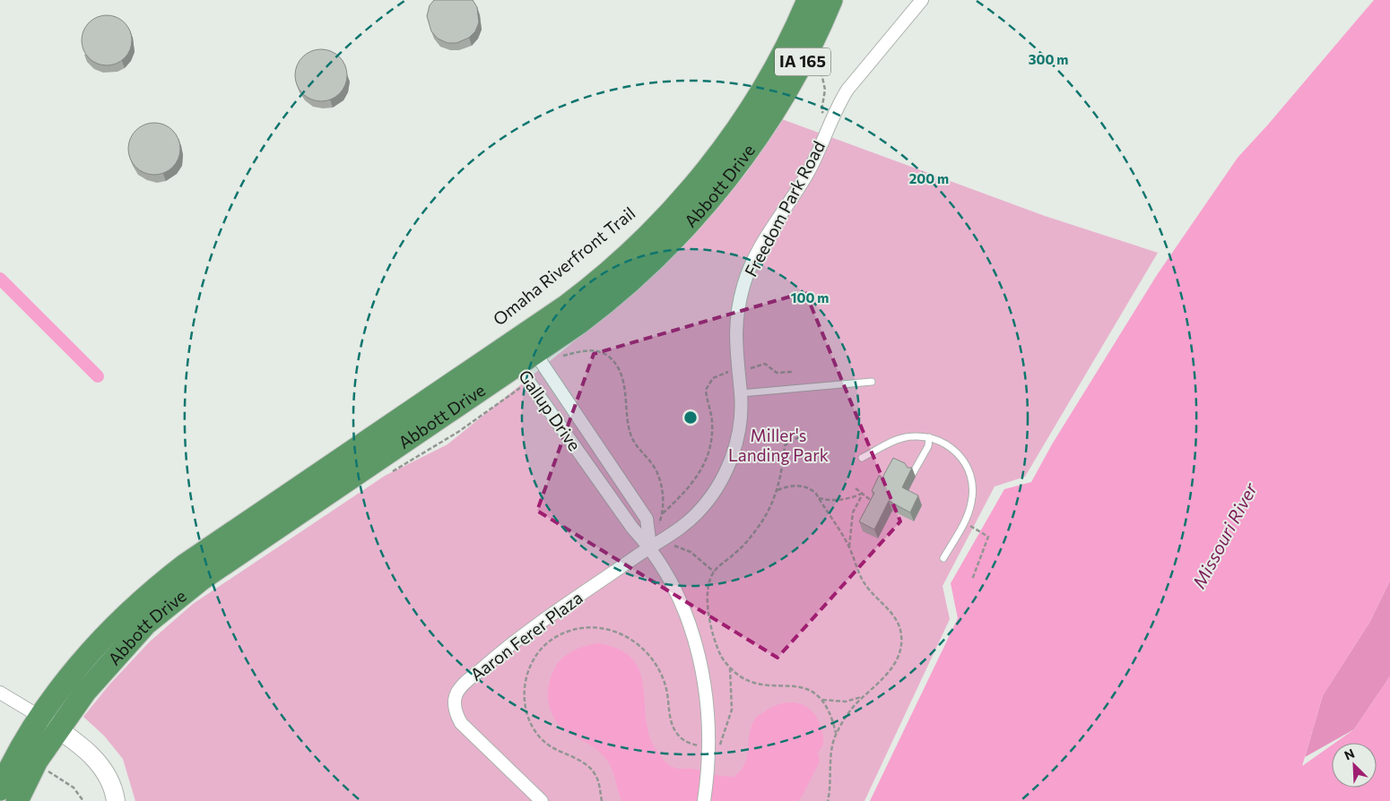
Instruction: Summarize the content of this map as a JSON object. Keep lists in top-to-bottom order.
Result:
{
  "streets": {
    "highway": ["IA 165", "Abbott Drive"],
    "street": ["Freedom Park Road", "Gallup Drive", "Aaron Ferer Plaza"]
  },
  "crossings": [
    ["Abbott Drive", "Gallup Drive"],
    ["Freedom Park Road", "Gallup Drive"],
    ["Freedom Park Road", "Aaron Ferer Plaza"],
    ["Gallup Drive", "Aaron Ferer Plaza"]
  ],
  "water": ["Missouri River"],
  "parks": ["Miller's Landing Park"],
  "north": "top left",
  "rings": ["300 m", "200 m", "100 m"]
}
